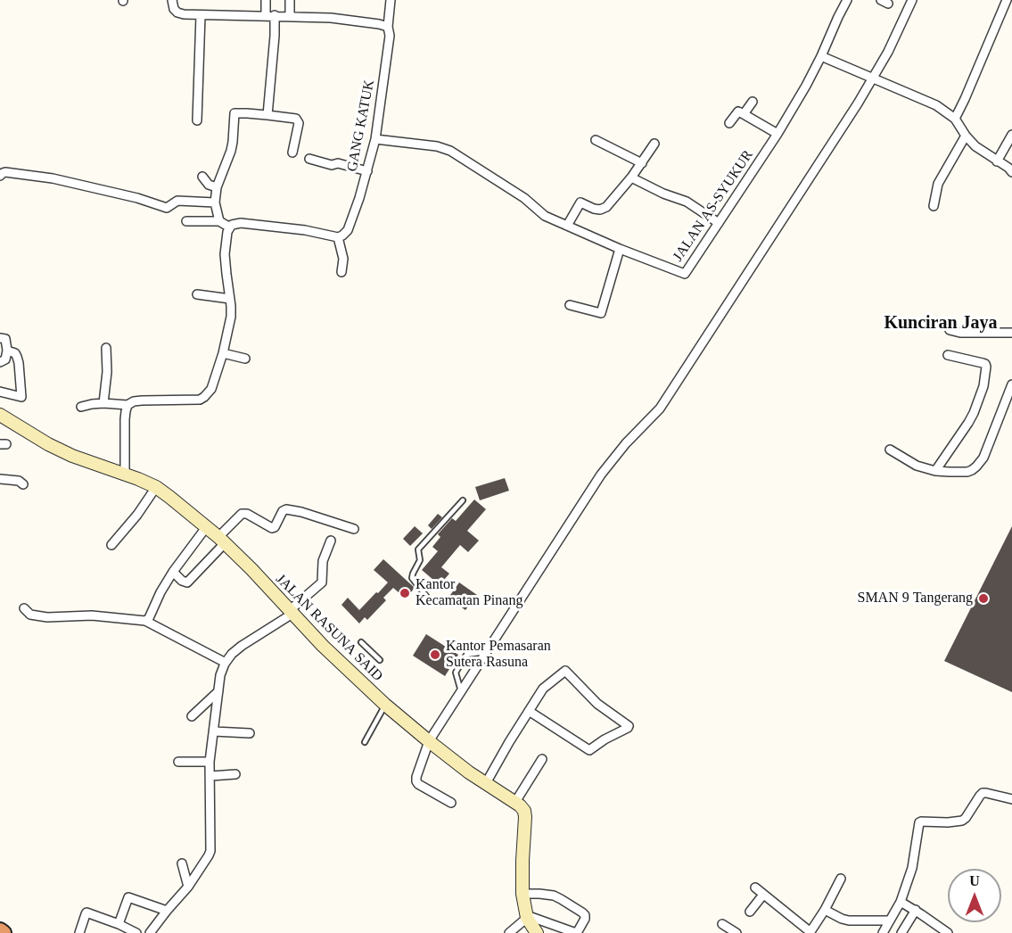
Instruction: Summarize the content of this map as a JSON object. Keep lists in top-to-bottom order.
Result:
{
  "streets": {
    "main road": ["JALAN RASUNA SAID"],
    "street": ["GANG KATUK", "JALAN AS-SYUKUR"]
  },
  "crossings": [
    ["GANG KATUK", "JALAN AS-SYUKUR"]
  ],
  "districts": ["Kunciran Jaya"],
  "places": ["Kantor Kecamatan Pinang", "SMAN 9 Tangerang", "Kantor Pemasaran Sutera Rasuna"],
  "north": "top"
}
